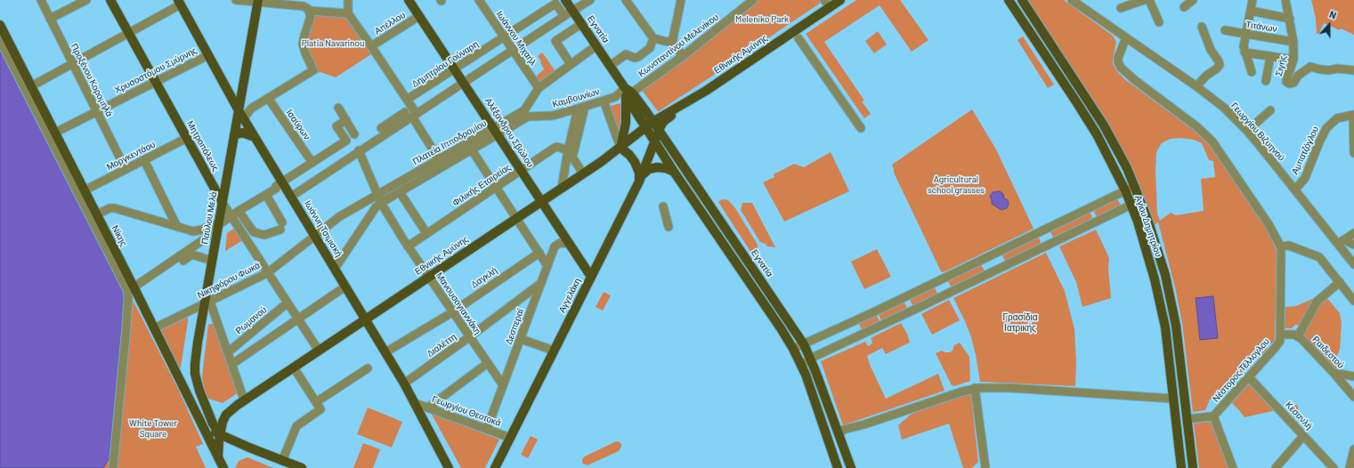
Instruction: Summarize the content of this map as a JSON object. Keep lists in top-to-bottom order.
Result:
{
  "streets": {
    "main road": [
      "Εγνατία",
      "Εθνικής Αμύνης",
      "Αλέξανδρου Σβώλου",
      "Μητροπόλεως",
      "Παύλου Μελά",
      "Αγίου Δημητρίου",
      "Ιωάννη Τσιμισκή",
      "Νίκης",
      "Αγγελάκη"
    ],
    "street": [
      "Απέλλου",
      "Τιτάνων",
      "Ιωάννου Μιχαήλ",
      "Κωνσταντίνου Μελενίκου",
      "Δημητρίου Γούναρη",
      "Σιγής",
      "Χρυσοστόμου Σμύρνης",
      "Προξένου Κορομηλά",
      "Καμβουνίων",
      "Ισαύρων",
      "Γεωργίου Βιζυηνού",
      "Πλατεία Ιπποδρομίου",
      "Αμπατζόγλου",
      "Μοργκεντάου",
      "Φιλικής Εταιρείας",
      "Δαγκλή",
      "Νικηφόρου Φωκά",
      "Μανουσογιαννάκη",
      "Ρωμανού",
      "Δεσπεραί",
      "Διαλέττη",
      "Ραιδεστού",
      "Νέστορος Τέλλογλου",
      "Γεωργίου Θεοτοκά",
      "Κεσανλή"
    ]
  },
  "crossings": [
    ["Απέλλου", "Αλέξανδρου Σβώλου"],
    ["Τιτάνων", "Σιγής"],
    ["Εγνατία", "Κωνσταντίνου Μελενίκου"],
    ["Εγνατία", "Εθνικής Αμύνης"],
    ["Εγνατία", "Καμβουνίων"],
    ["Εγνατία", "Αγγελάκη"],
    ["Ιωάννου Μιχαήλ", "Δημητρίου Γούναρη"],
    ["Κωνσταντίνου Μελενίκου", "Καμβουνίων"],
    ["Εθνικής Αμύνης", "Αλέξανδρου Σβώλου"],
    ["Εθνικής Αμύνης", "Μητροπόλεως"],
    ["Εθνικής Αμύνης", "Παύλου Μελά"],
    ["Εθνικής Αμύνης", "Ιωάννη Τσιμισκή"],
    ["Εθνικής Αμύνης", "Νίκης"],
    ["Εθνικής Αμύνης", "Αγγελάκη"],
    ["Εθνικής Αμύνης", "Μανουσογιαννάκη"],
    ["Δημητρίου Γούναρη", "Αλέξανδρου Σβώλου"],
    ["Δημητρίου Γούναρη", "Πλατεία Ιπποδρομίου"],
    ["Χρυσοστόμου Σμύρνης", "Προξένου Κορομηλά"],
    ["Χρυσοστόμου Σμύρνης", "Μητροπόλεως"],
    ["Χρυσοστόμου Σμύρνης", "Ιωάννη Τσιμισκή"],
    ["Χρυσοστόμου Σμύρνης", "Νίκης"],
    ["Προξένου Κορομηλά", "Μοργκεντάου"],
    ["Καμβουνίων", "Πλατεία Ιπποδρομίου"],
    ["Γεωργίου Βιζυηνού", "Αμπατζόγλου"],
    ["Αλέξανδρου Σβώλου", "Πλατεία Ιπποδρομίου"],
    ["Αλέξανδρου Σβώλου", "Φιλικής Εταιρείας"],
    ["Αλέξανδρου Σβώλου", "Αγγελάκη"],
    ["Αλέξανδρου Σβώλου", "Δεσπεραί"],
    ["Πλατεία Ιπποδρομίου", "Νικηφόρου Φωκά"],
    ["Πλατεία Ιπποδρομίου", "Μανουσογιαννάκη"],
    ["Μητροπόλεως", "Μοργκεντάου"],
    ["Μητροπόλεως", "Παύλου Μελά"],
    ["Μητροπόλεως", "Νικηφόρου Φωκά"],
    ["Μητροπόλεως", "Ρωμανού"],
    ["Μοργκεντάου", "Νίκης"],
    ["Φιλικής Εταιρείας", "Μανουσογιαννάκη"],
    ["Παύλου Μελά", "Ιωάννη Τσιμισκή"],
    ["Παύλου Μελά", "Νικηφόρου Φωκά"],
    ["Αγίου Δημητρίου", "Νέστορος Τέλλογλου"],
    ["Ιωάννη Τσιμισκή", "Δαγκλή"],
    ["Ιωάννη Τσιμισκή", "Νικηφόρου Φωκά"],
    ["Ιωάννη Τσιμισκή", "Διαλέττη"],
    ["Ιωάννη Τσιμισκή", "Γεωργίου Θεοτοκά"],
    ["Νίκης", "Νικηφόρου Φωκά"],
    ["Δαγκλή", "Μανουσογιαννάκη"],
    ["Νικηφόρου Φωκά", "Μανουσογιαννάκη"],
    ["Αγγελάκη", "Γεωργίου Θεοτοκά"],
    ["Μανουσογιαννάκη", "Δεσπεραί"],
    ["Μανουσογιαννάκη", "Διαλέττη"],
    ["Δεσπεραί", "Διαλέττη"],
    ["Δεσπεραί", "Γεωργίου Θεοτοκά"],
    ["Ραιδεστού", "Νέστορος Τέλλογλου"],
    ["Νέστορος Τέλλογλου", "Κεσανλή"]
  ],
  "parks": [
    "Meleniko Park",
    "Platia Navarinou",
    "Agricultural school grasses",
    "Γρασίδια Ιατρικής",
    "White Tower Square"
  ],
  "north": "top"
}
